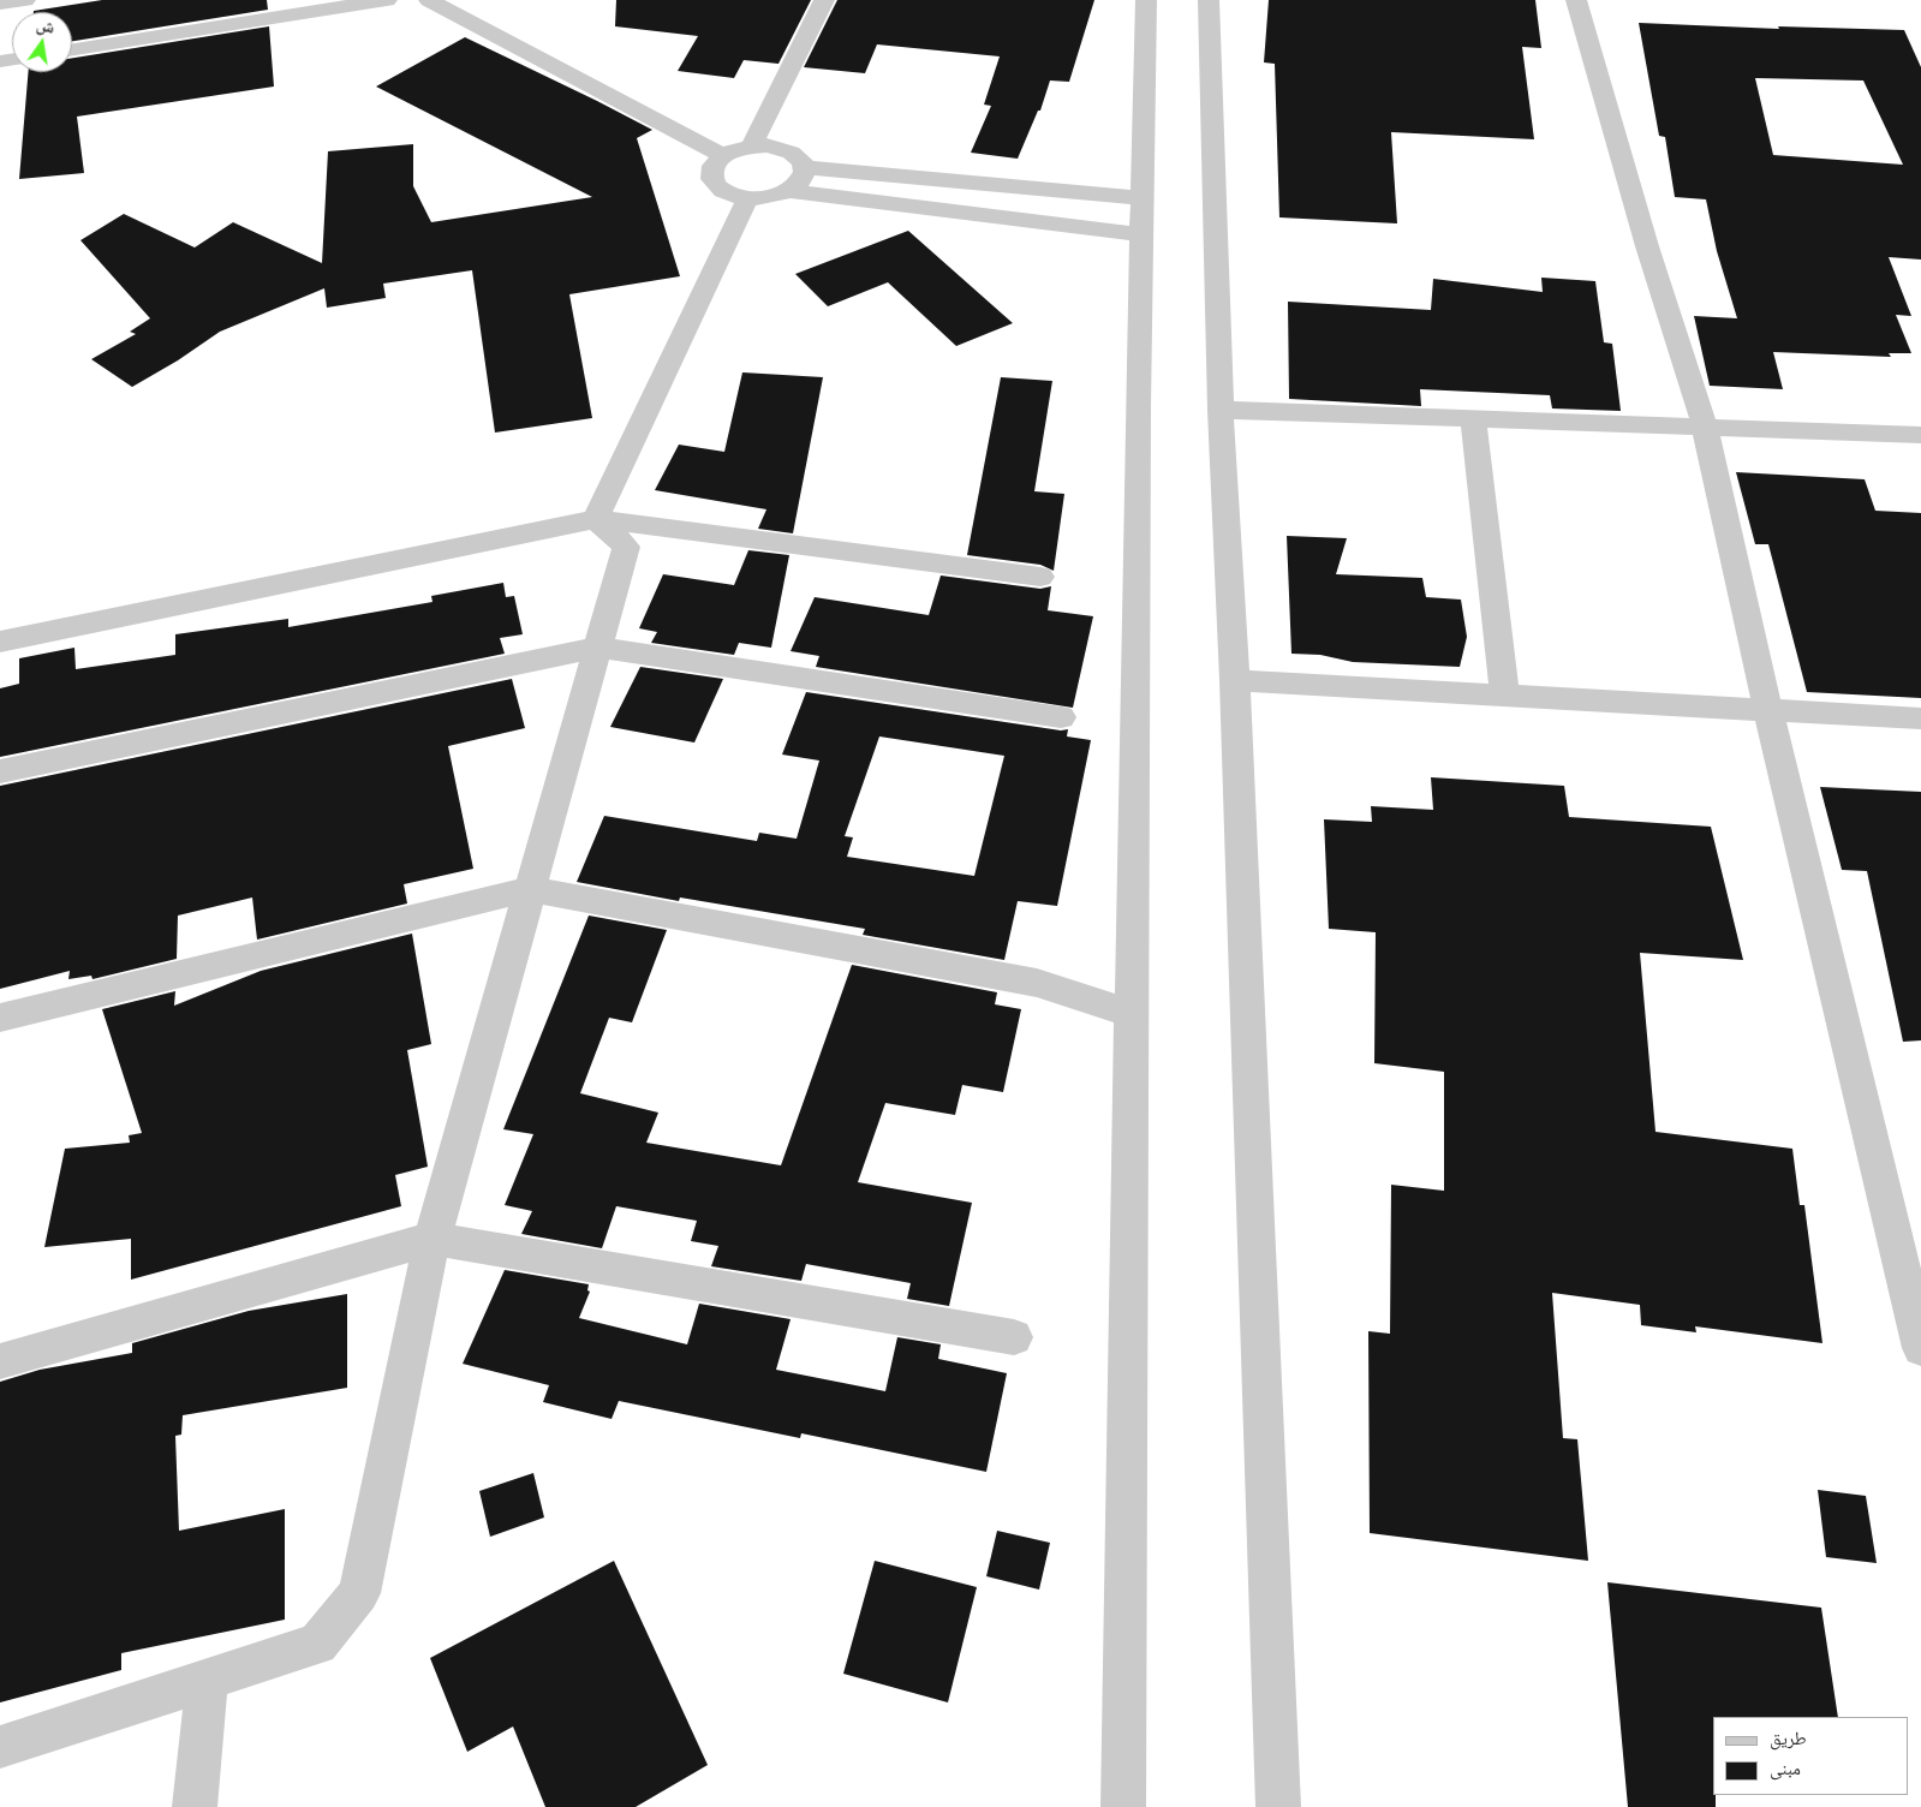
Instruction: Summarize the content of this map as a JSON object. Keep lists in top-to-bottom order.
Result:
{
  "legend": ["طريق", "مبنى"],
  "north": "top"
}
